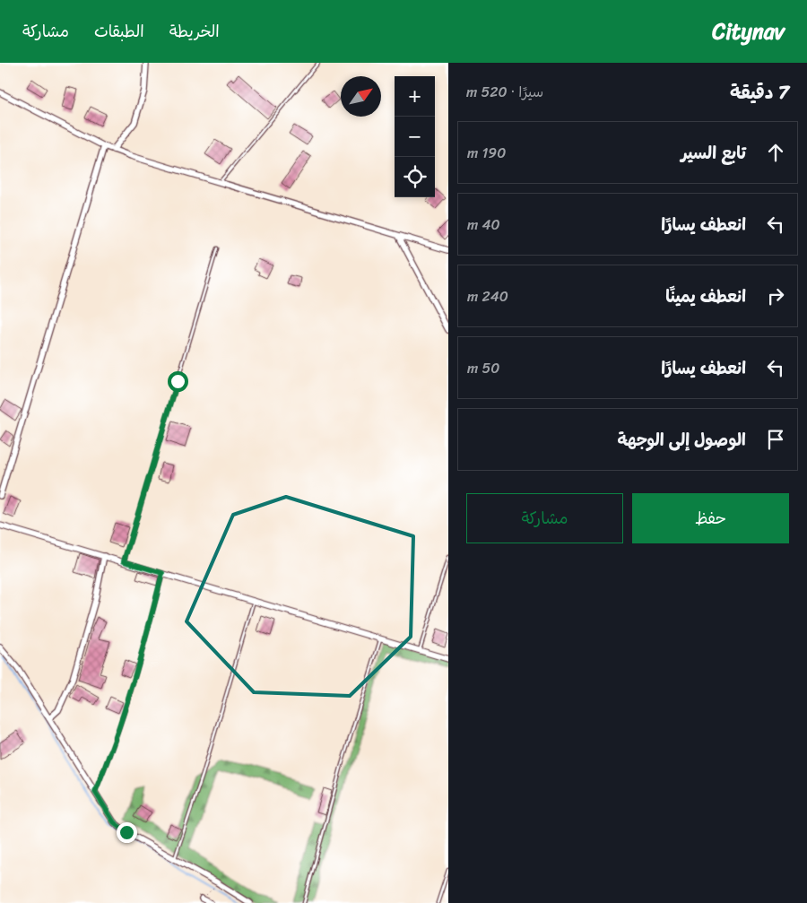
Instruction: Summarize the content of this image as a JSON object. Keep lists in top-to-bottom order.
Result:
{
  "north": "top right",
  "page": {
    "header": "Citynav",
    "nav": ["الخريطة", "الطبقات", "مشاركة"],
    "heading": ["7 دقيقة", "سيرًا · 520 m"],
    "map_buttons": ["+", "−"],
    "list": [
      ["تابع السير", "190 m"],
      ["انعطف يسارًا", "40 m"],
      ["انعطف يمينًا", "240 m"],
      ["انعطف يسارًا", "50 m"],
      "الوصول إلى الوجهة"
    ],
    "buttons": ["حفظ", "مشاركة"]
  }
}
